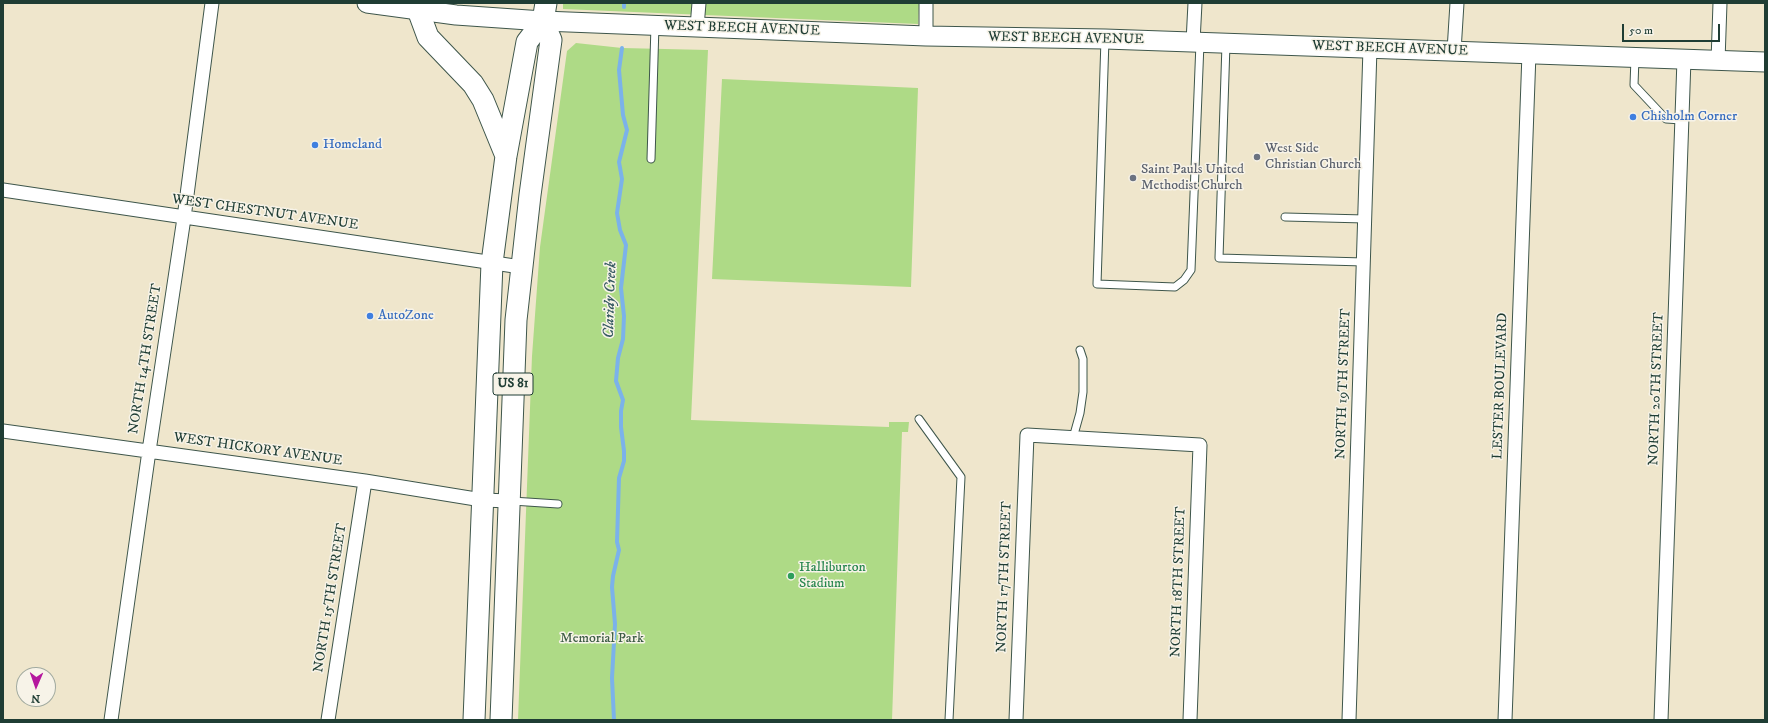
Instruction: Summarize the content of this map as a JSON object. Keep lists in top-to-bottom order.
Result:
{
  "streets": {
    "main road": ["WEST BEECH AVENUE", "US 81"],
    "street": [
      "WEST CHESTNUT AVENUE",
      "NORTH 14TH STREET",
      "NORTH 19TH STREET",
      "LESTER BOULEVARD",
      "NORTH 20TH STREET",
      "WEST HICKORY AVENUE",
      "NORTH 17TH STREET",
      "NORTH 18TH STREET",
      "NORTH 15TH STREET"
    ]
  },
  "crossings": [
    ["WEST BEECH AVENUE", "US 81"],
    ["WEST BEECH AVENUE", "NORTH 19TH STREET"],
    ["WEST BEECH AVENUE", "LESTER BOULEVARD"],
    ["WEST BEECH AVENUE", "NORTH 20TH STREET"],
    ["WEST CHESTNUT AVENUE", "NORTH 14TH STREET"],
    ["WEST CHESTNUT AVENUE", "US 81"],
    ["NORTH 14TH STREET", "WEST HICKORY AVENUE"],
    ["US 81", "WEST HICKORY AVENUE"],
    ["WEST HICKORY AVENUE", "NORTH 15TH STREET"],
    ["NORTH 17TH STREET", "NORTH 18TH STREET"]
  ],
  "water": ["Claridy Creek"],
  "parks": ["Memorial Park"],
  "places": [
    "Chisholm Corner",
    "Homeland",
    "West Side Christian Church",
    "Saint Pauls United Methodist Church",
    "AutoZone",
    "Halliburton Stadium"
  ],
  "scale_bar": "50 m",
  "north": "bottom"
}
